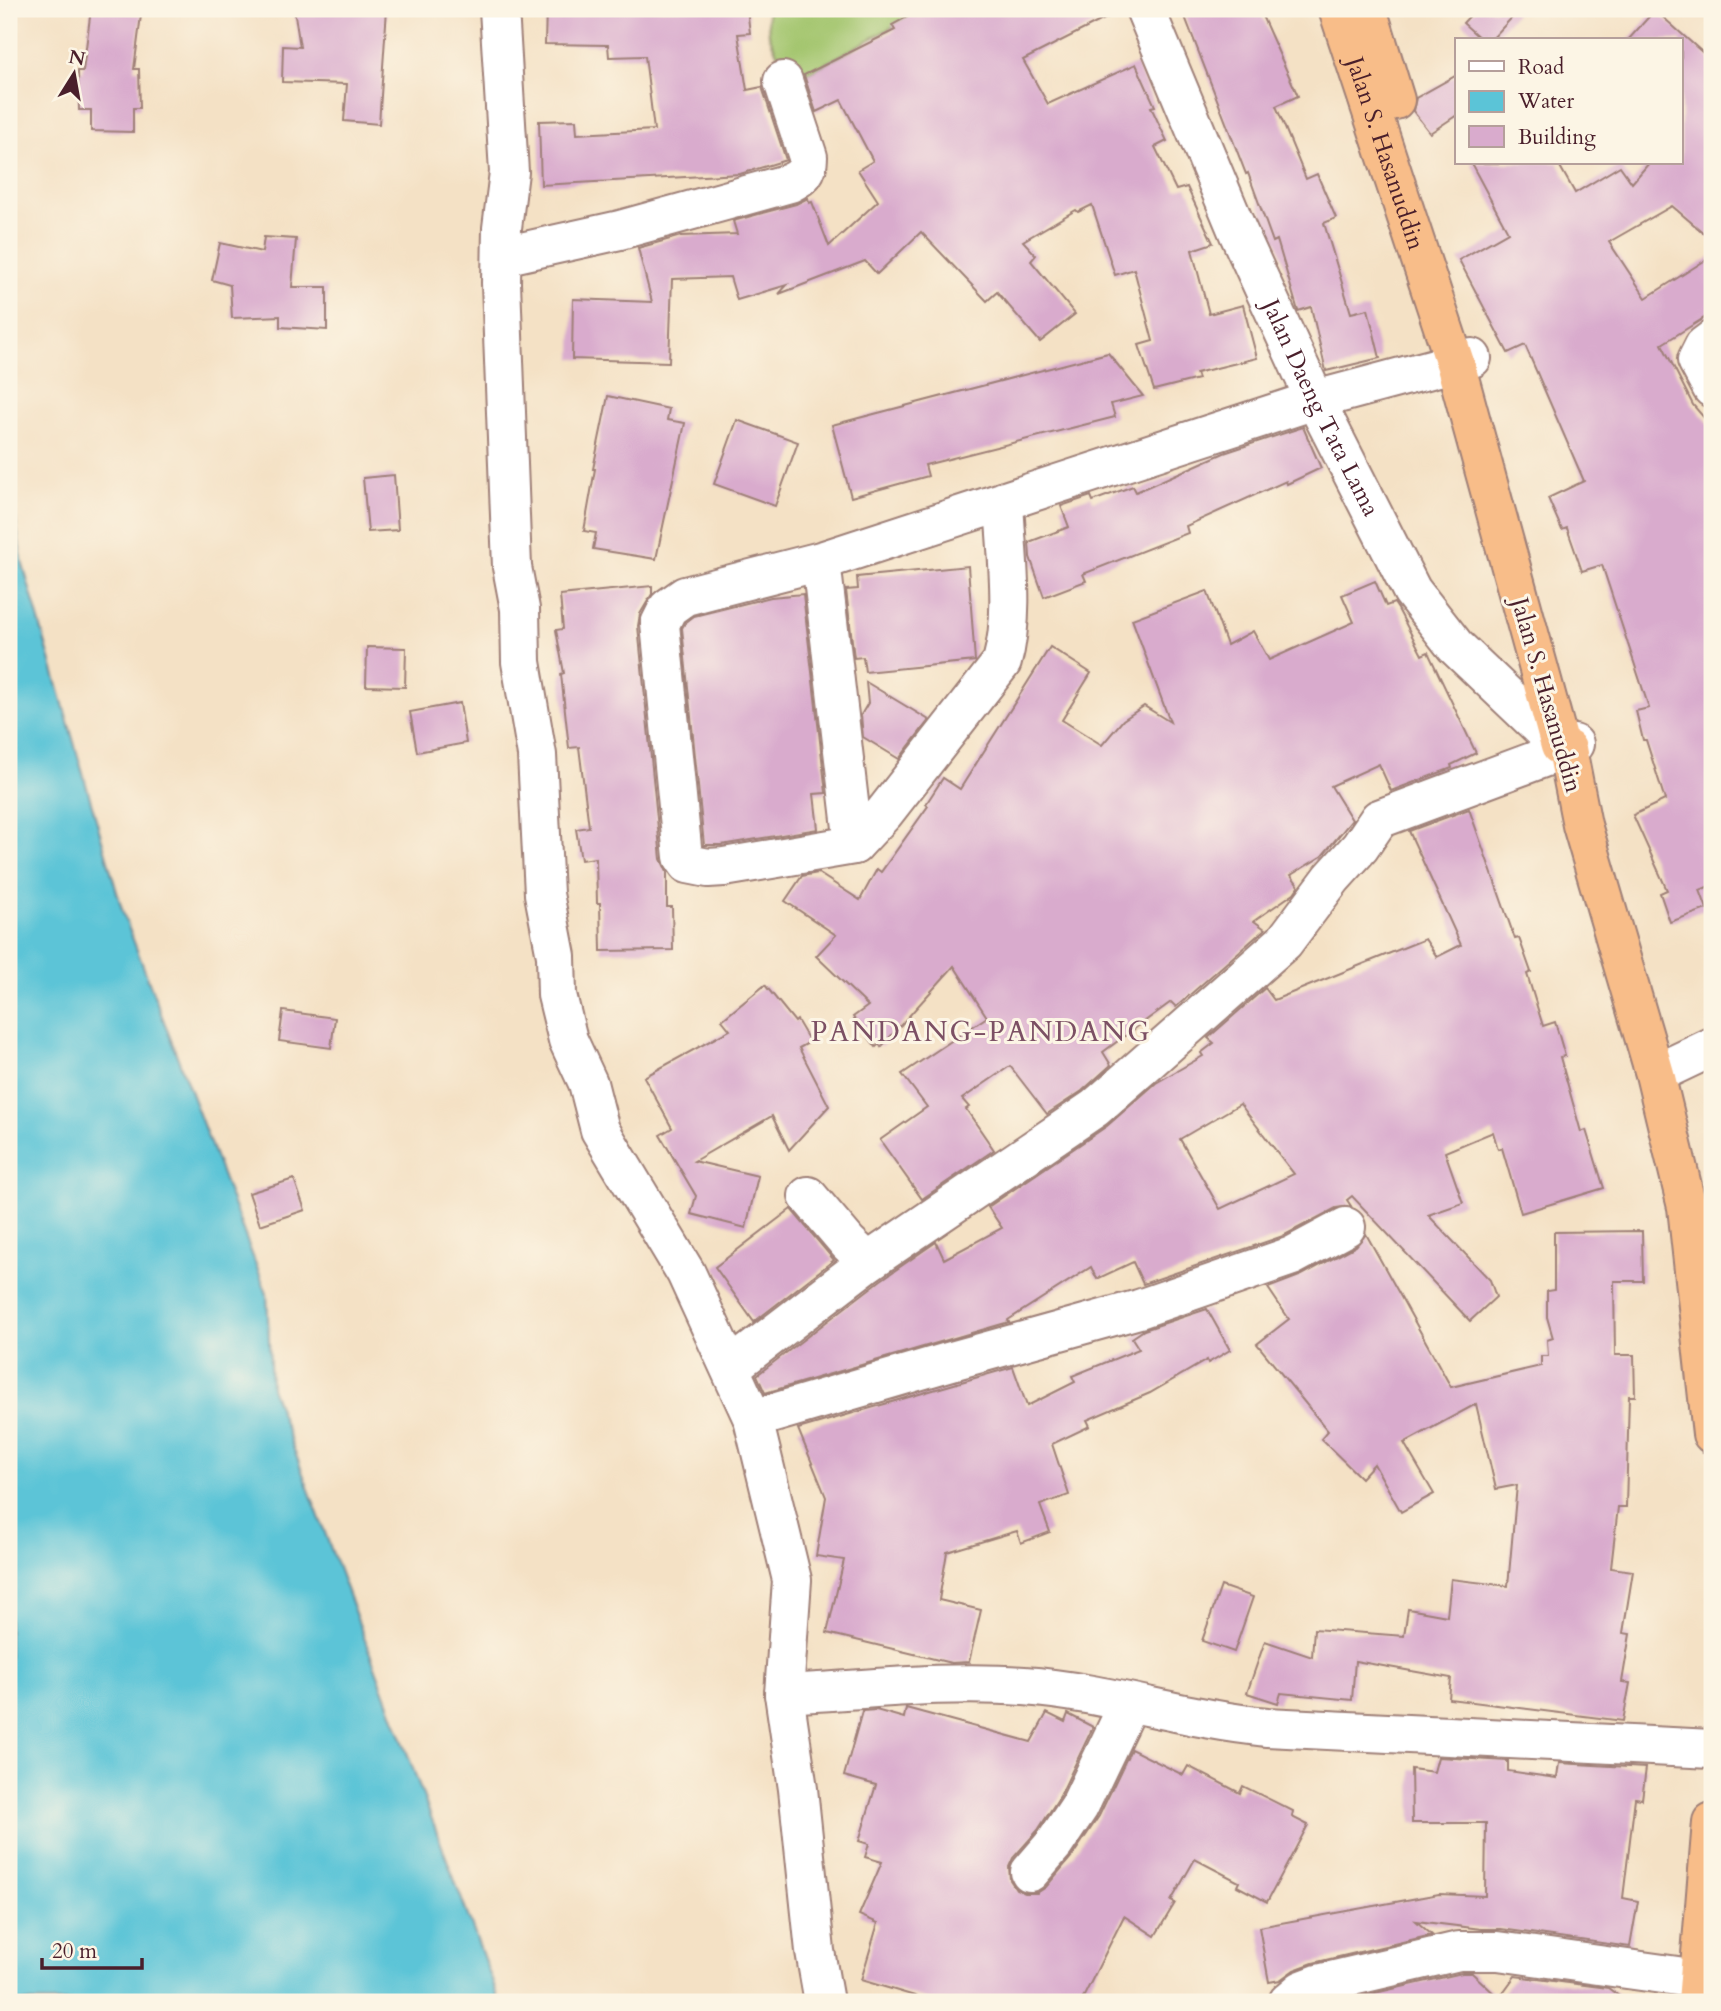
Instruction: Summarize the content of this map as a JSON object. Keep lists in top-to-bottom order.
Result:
{
  "streets": {
    "highway": ["Jalan S. Hasanuddin"],
    "street": ["Jalan Daeng Tata Lama"]
  },
  "crossings": [
    ["Jalan S. Hasanuddin", "Jalan Daeng Tata Lama"]
  ],
  "districts": ["PANDANG-PANDANG"],
  "legend": ["Road", "Water", "Building"],
  "scale_bar": "20 m",
  "north": "top"
}
